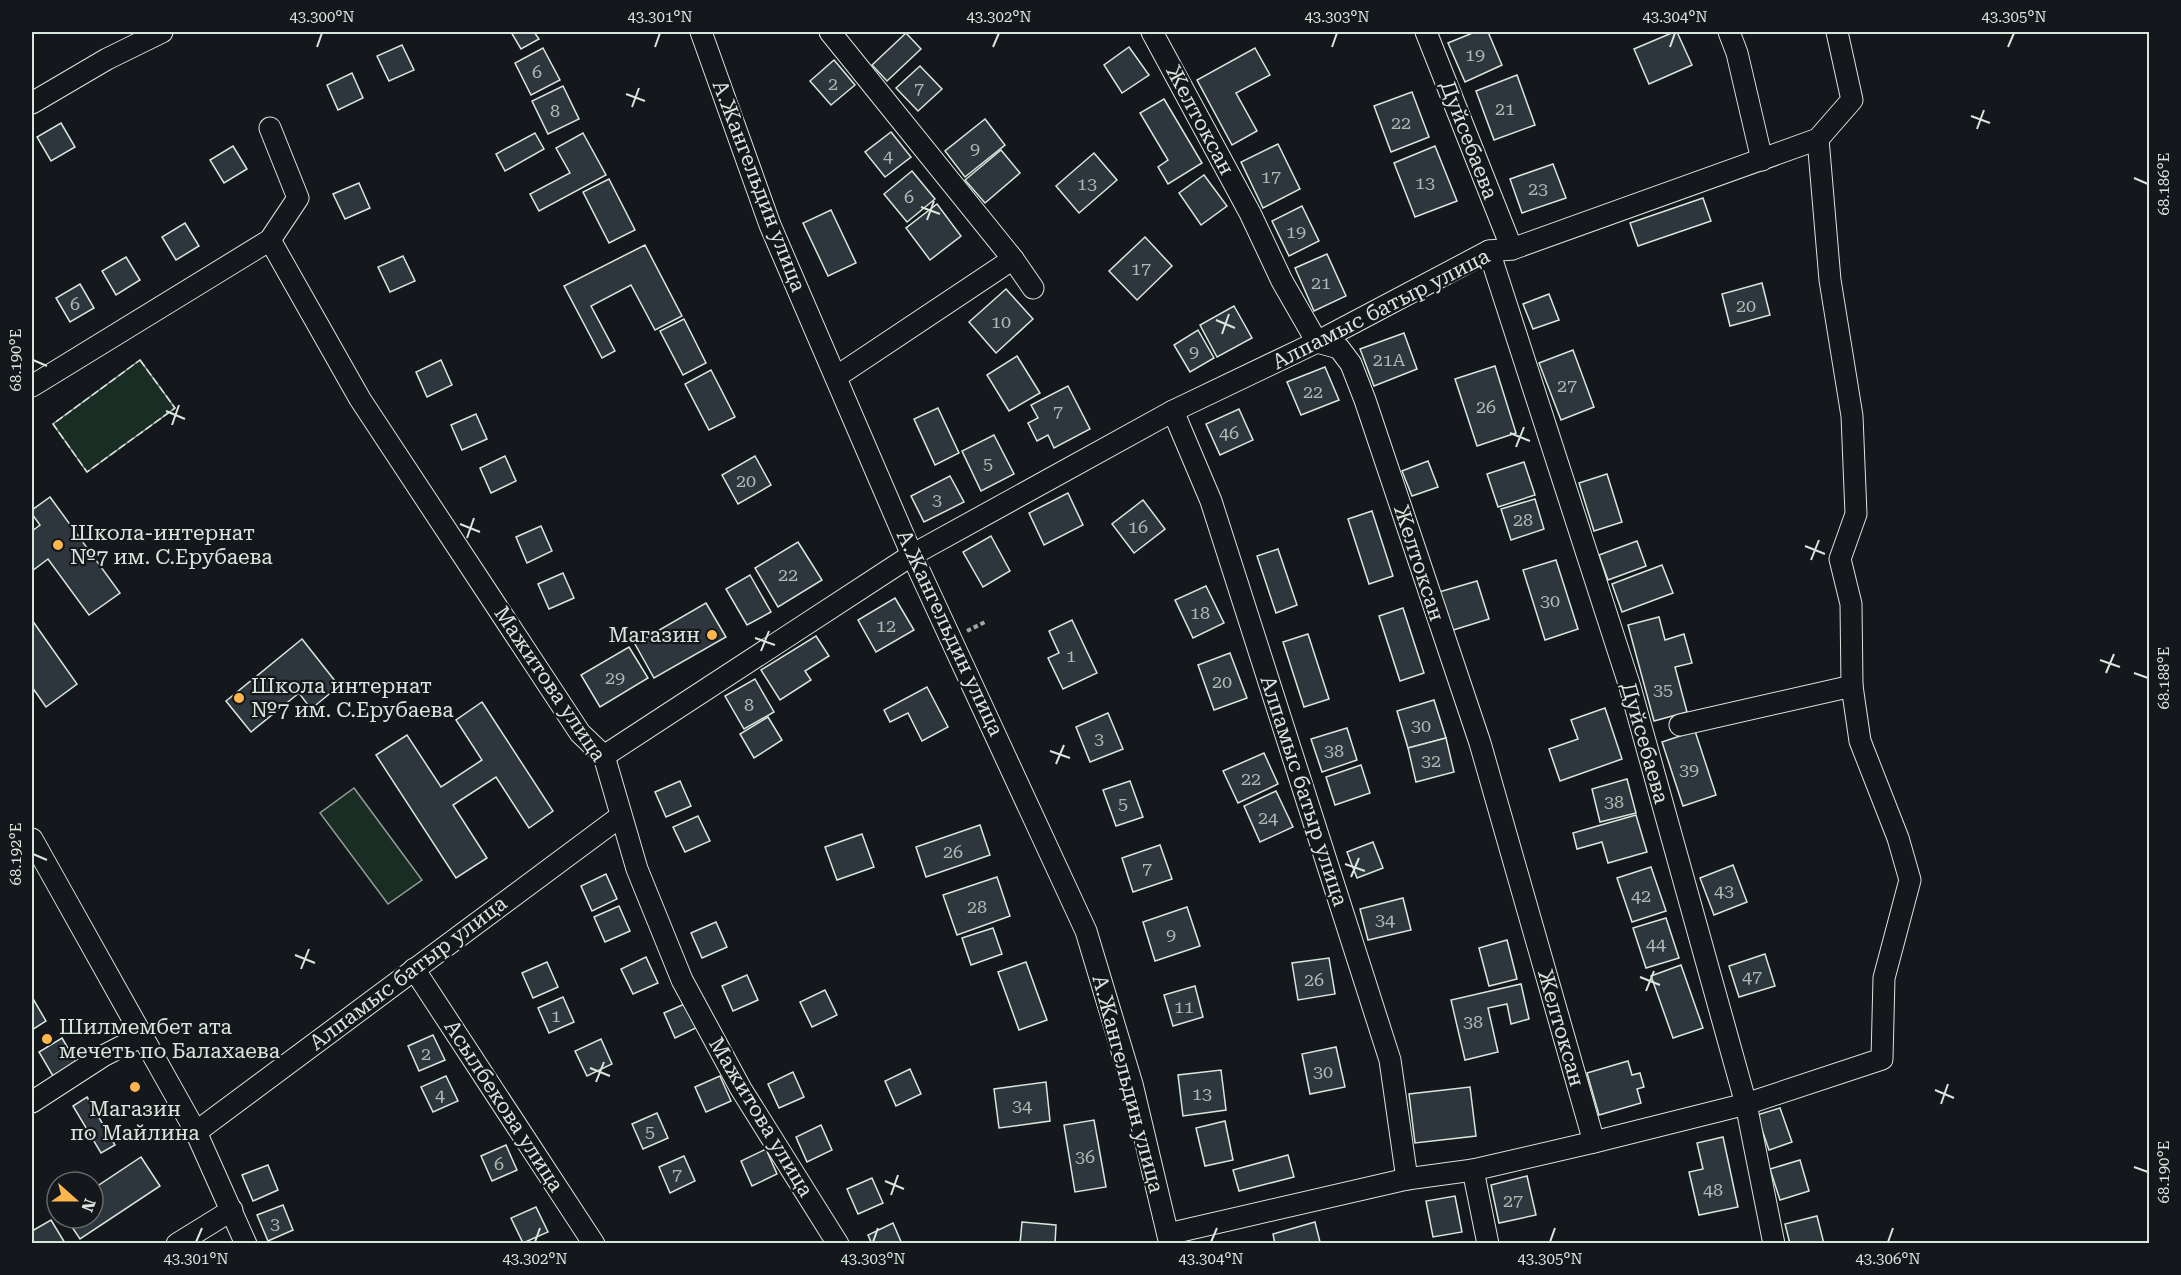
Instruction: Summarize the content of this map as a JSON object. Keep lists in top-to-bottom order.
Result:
{
  "streets": {
    "street": [
      "Желтоксан",
      "Дуйсебаева",
      "А.Жангельдин улица",
      "Алпамыс батыр улица",
      "Мажитова улица",
      "Асылбекова улица"
    ]
  },
  "crossings": [
    ["Желтоксан", "Алпамыс батыр улица"],
    ["Дуйсебаева", "Алпамыс батыр улица"],
    ["А.Жангельдин улица", "Алпамыс батыр улица"],
    ["Алпамыс батыр улица", "Мажитова улица"],
    ["Алпамыс батыр улица", "Асылбекова улица"]
  ],
  "places": [
    "Школа-интернат №7 им. С.Ерубаева",
    "Магазин",
    "Школа интернат №7 им. С.Ерубаева",
    "Шилмембет ата мечеть по Балахаева",
    "Магазин по Майлина"
  ],
  "house_numbers": [
    "19",
    "6",
    "2",
    "7",
    "21",
    "8",
    "22",
    "9",
    "4",
    "17",
    "13",
    "13",
    "23",
    "6",
    "19",
    "17",
    "21",
    "6",
    "20",
    "10",
    "9",
    "21А",
    "27",
    "22",
    "26",
    "7",
    "46",
    "5",
    "20",
    "3",
    "28",
    "16",
    "22",
    "30",
    "18",
    "12",
    "1",
    "29",
    "20",
    "35",
    "8",
    "30",
    "3",
    "38",
    "32",
    "39",
    "22",
    "38",
    "5",
    "24",
    "26",
    "7",
    "43",
    "42",
    "28",
    "34",
    "9",
    "44",
    "47",
    "26",
    "11",
    "1",
    "38",
    "2",
    "30",
    "13",
    "4",
    "34",
    "5",
    "36",
    "6",
    "7",
    "48",
    "27",
    "3"
  ],
  "north": "right",
  "coordinates": [
    "43.300°N",
    "43.301°N",
    "43.302°N",
    "43.303°N",
    "43.304°N",
    "43.305°N",
    "68.186°E",
    "68.190°E",
    "68.188°E",
    "68.192°E",
    "43.306°N"
  ]
}
